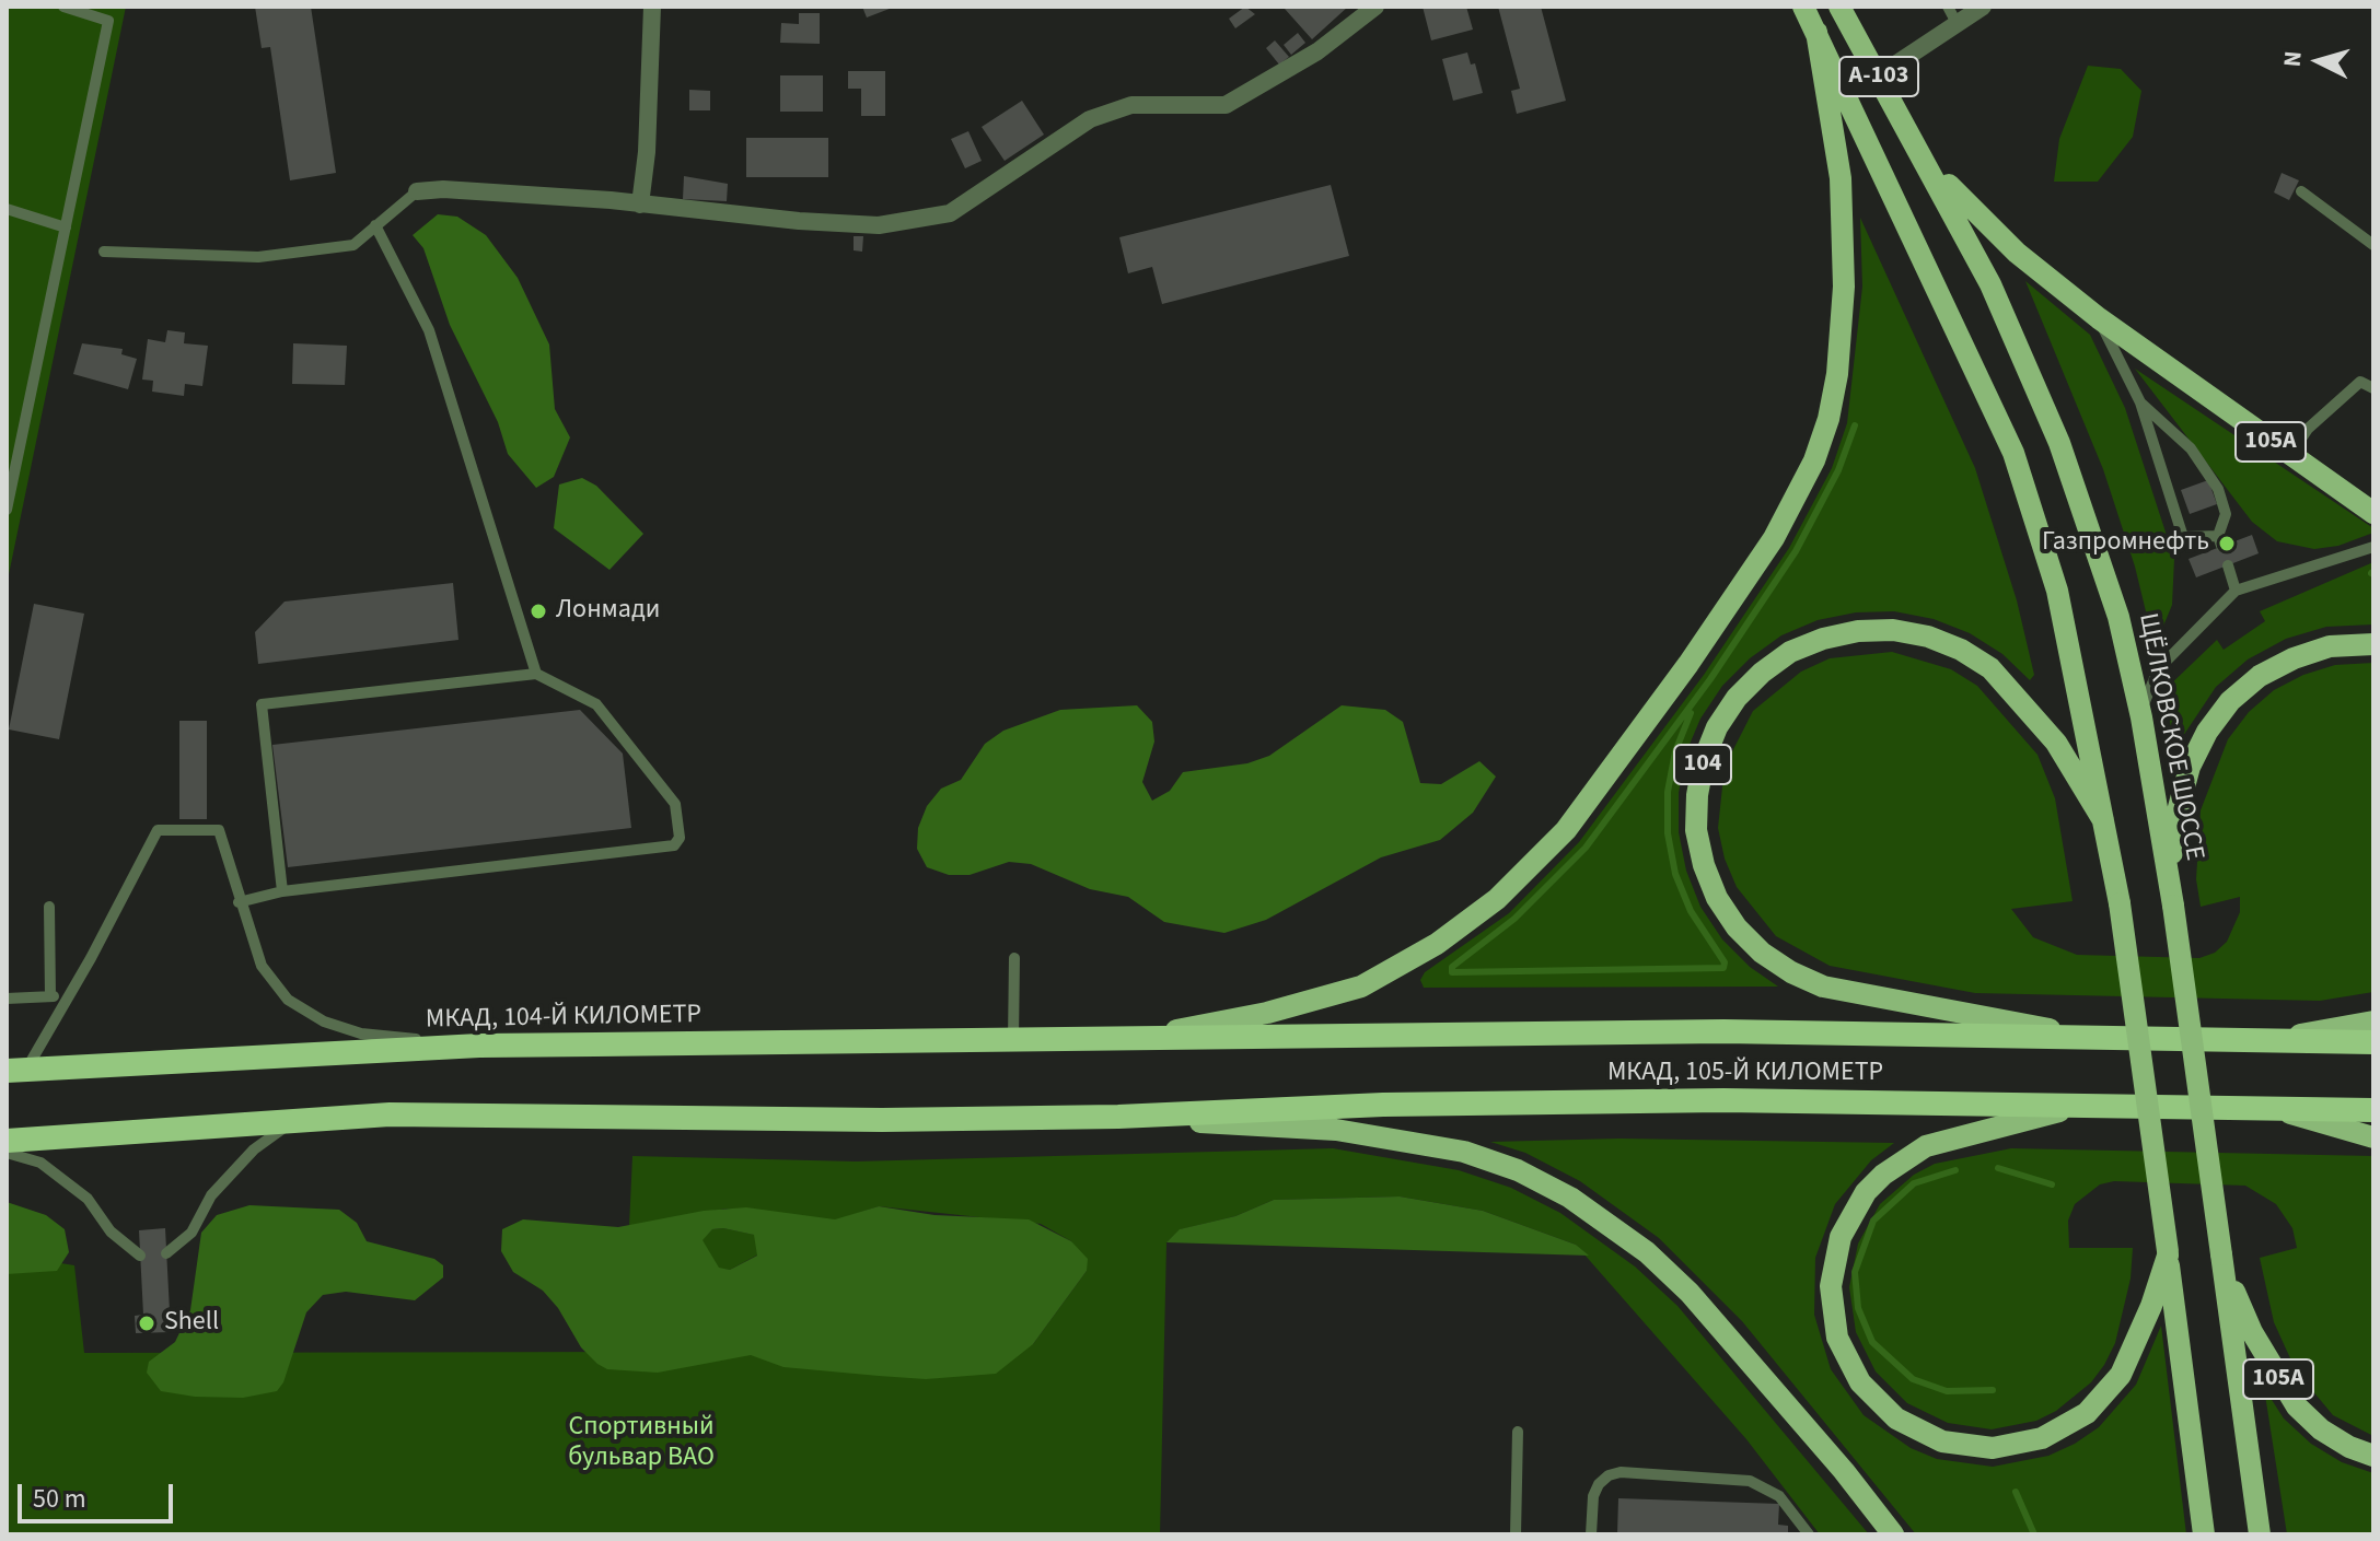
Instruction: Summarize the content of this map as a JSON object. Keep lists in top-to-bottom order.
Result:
{
  "streets": {
    "highway": ["МКАД, 104-Й КИЛОМЕТР", "МКАД, 105-Й КИЛОМЕТР"],
    "main road": [
      "А-103",
      "105A",
      "ЩЁЛКОВСКОЕ ШОССЕ",
      "104"
    ]
  },
  "crossings": [
    ["А-103", "104"],
    ["105A", "ЩЁЛКОВСКОЕ ШОССЕ"],
    ["104", "МКАД, 105-Й КИЛОМЕТР"],
    ["МКАД, 104-Й КИЛОМЕТР", "МКАД, 105-Й КИЛОМЕТР"]
  ],
  "parks": ["Спортивный бульвар ВАО"],
  "places": ["Газпромнефть", "Лонмади", "Shell"],
  "scale_bar": "50 m",
  "north": "left"
}
